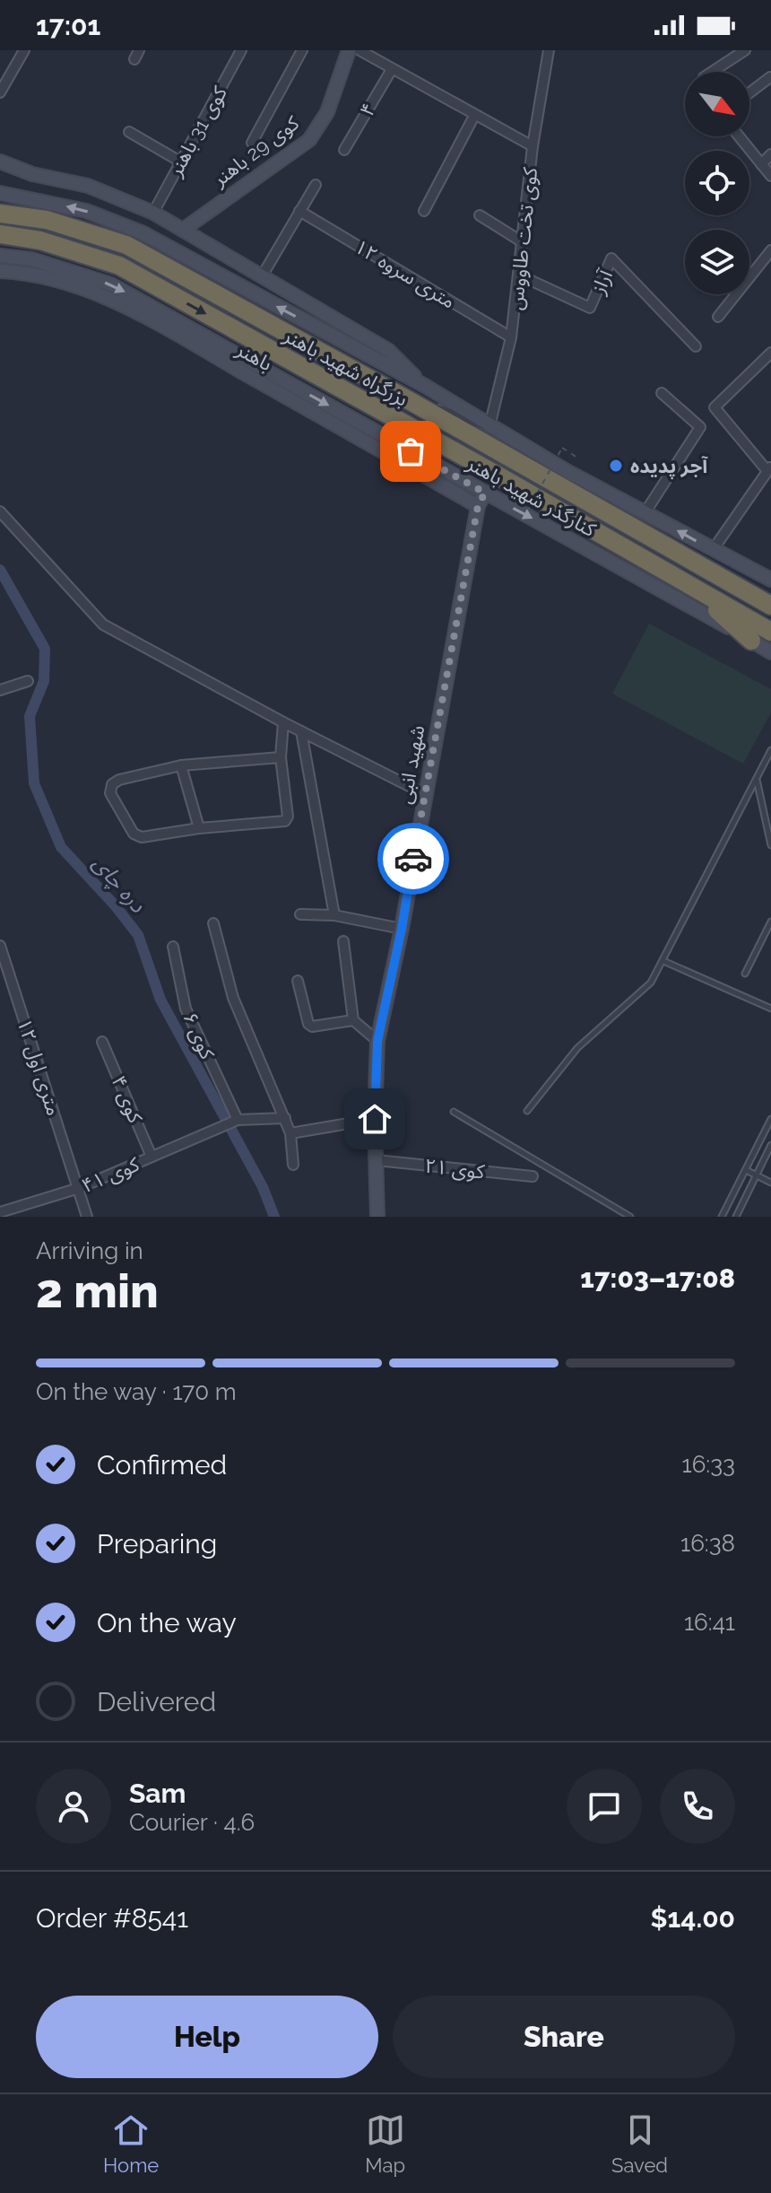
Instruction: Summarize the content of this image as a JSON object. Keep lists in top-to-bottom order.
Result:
{
  "streets": {
    "highway": ["بزرگراه شهید باهنر"],
    "street": [
      "۴",
      "کوی 31 باهنر",
      "کوی 29 باهنر",
      "کوی تخت طاووس",
      "۱۲ متری سروه",
      "آراز",
      "باهنر",
      "کنارگذر شهید باهنر",
      "شهید انبی",
      "کوی ۶",
      "۱۲ متری اول",
      "کوی ۴",
      "کوی ۲۱",
      "کوی ۴۱"
    ]
  },
  "crossings": [
    ["کوی تخت طاووس", "۱۲ متری سروه"],
    ["کوی تخت طاووس", "آراز"],
    ["کوی تخت طاووس", "کنارگذر شهید باهنر"],
    ["باهنر", "شهید انبی"],
    ["کنارگذر شهید باهنر", "شهید انبی"],
    ["شهید انبی", "کوی ۲۱"],
    ["کوی ۶", "کوی ۴۱"],
    ["۱۲ متری اول", "کوی ۴۱"],
    ["کوی ۴", "کوی ۴۱"]
  ],
  "water": ["دره چای"],
  "places": ["آجر پدیده"],
  "north": "bottom right",
  "page": {
    "status": "17:01",
    "heading": ["2 min", "Arriving in", "17:03–17:08"],
    "panel": [
      "Sam",
      "Courier · 4.6",
      "Order #8541",
      "$14.00"
    ],
    "bar": "On the way · 170 m",
    "list": [
      ["Confirmed", "16:33"],
      ["Preparing", "16:38"],
      ["On the way", "16:41"],
      "Delivered"
    ],
    "buttons": ["Help", "Share"],
    "tabs": ["Home", "Map", "Saved"]
  }
}
